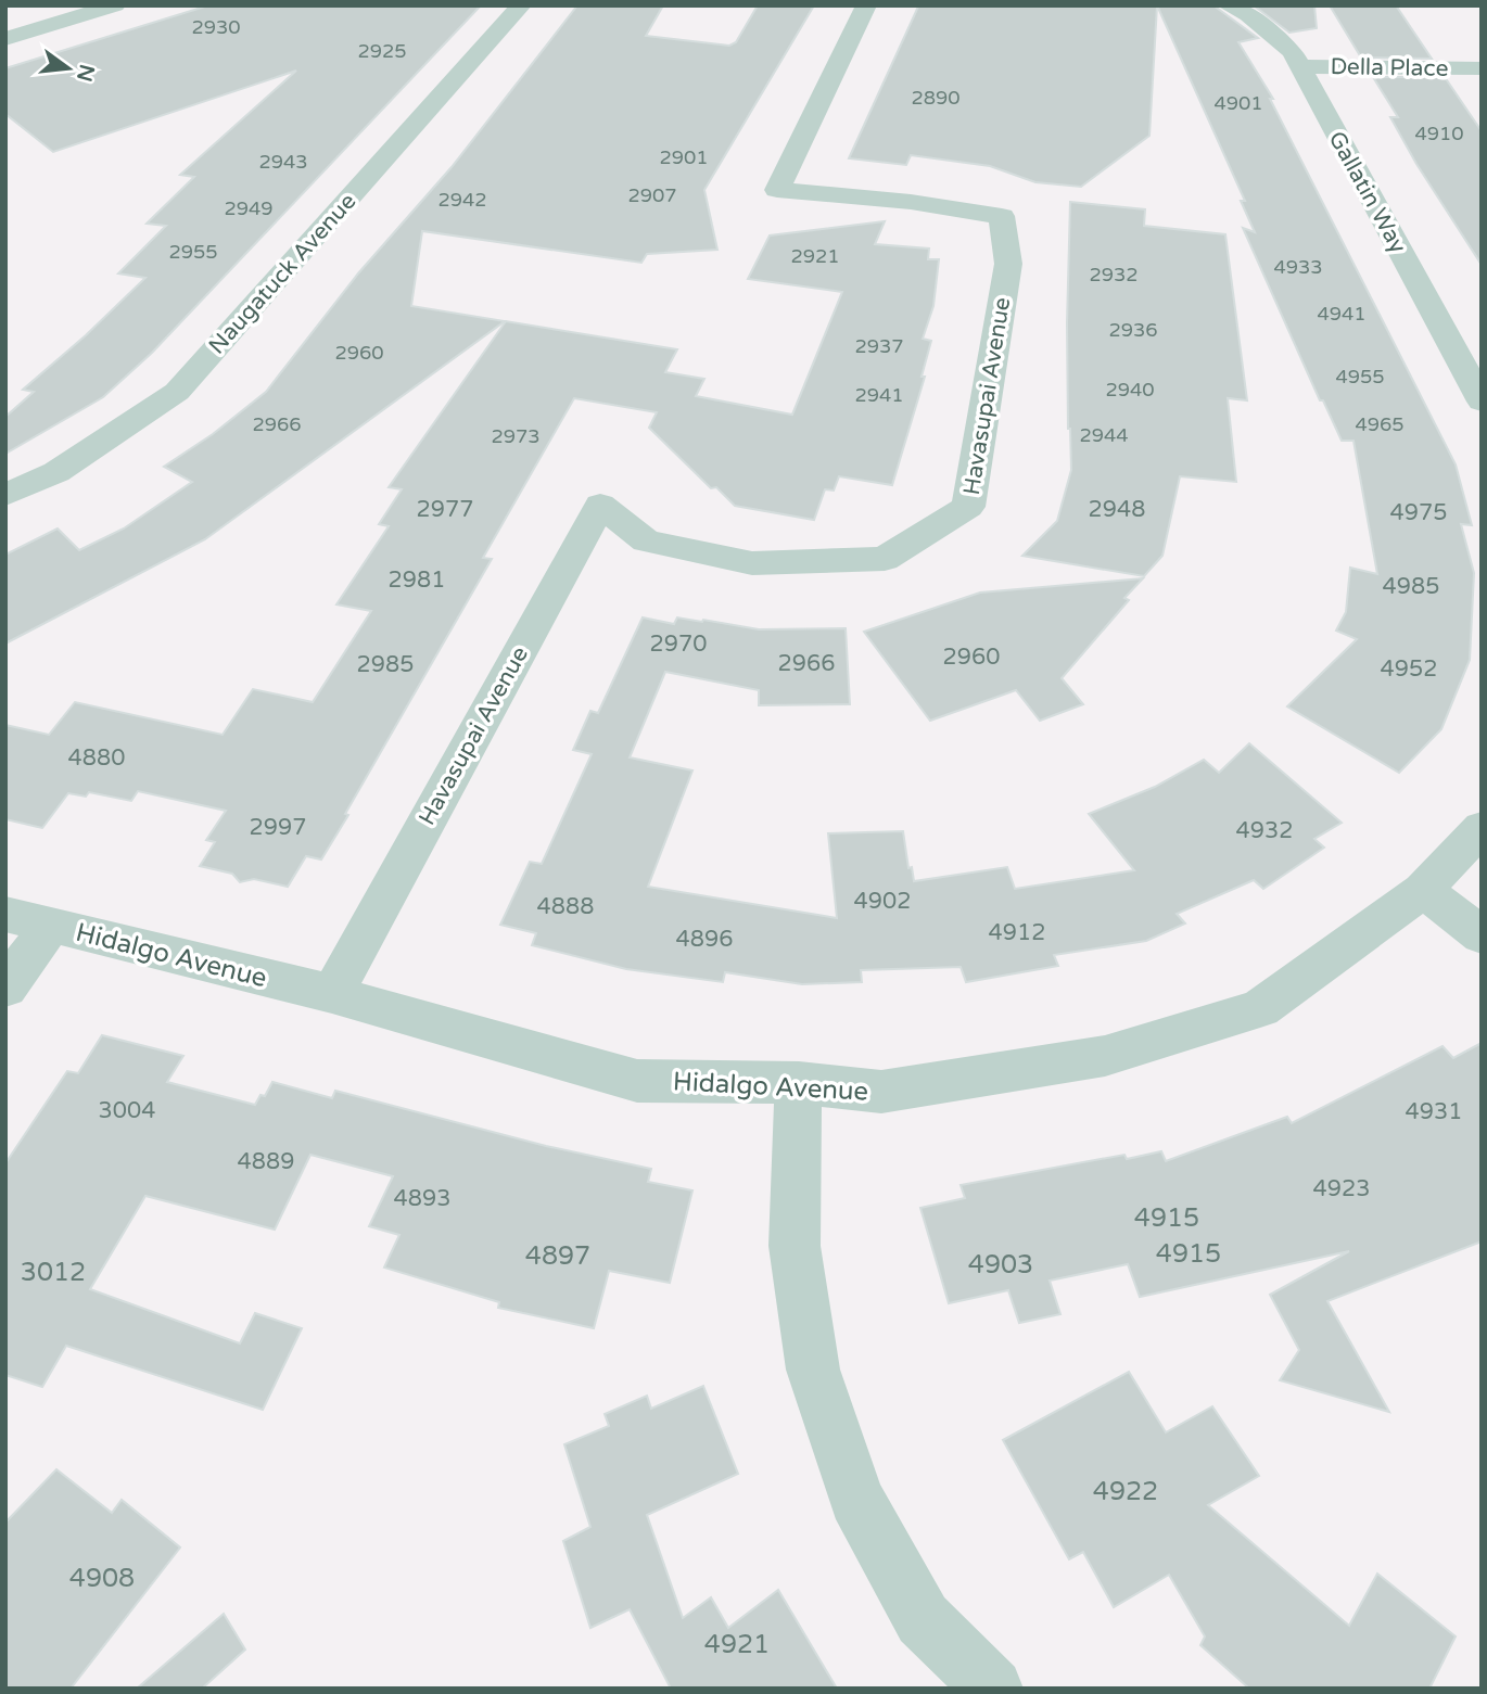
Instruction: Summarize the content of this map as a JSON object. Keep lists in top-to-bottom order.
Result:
{
  "streets": {
    "street": [
      "Della Place",
      "Gallatin Way",
      "Naugatuck Avenue",
      "Havasupai Avenue",
      "Hidalgo Avenue"
    ]
  },
  "crossings": [
    ["Della Place", "Gallatin Way"],
    ["Havasupai Avenue", "Hidalgo Avenue"]
  ],
  "house_numbers": [
    "2930",
    "2925",
    "2890",
    "4901",
    "4910",
    "2901",
    "2943",
    "2907",
    "2942",
    "2949",
    "2955",
    "2921",
    "4933",
    "2932",
    "4941",
    "2936",
    "2937",
    "2960",
    "4955",
    "2940",
    "2941",
    "2966",
    "4965",
    "2944",
    "2973",
    "2977",
    "2948",
    "4975",
    "2981",
    "4985",
    "2970",
    "2960",
    "2966",
    "2985",
    "4952",
    "4880",
    "2997",
    "4932",
    "4902",
    "4888",
    "4912",
    "4896",
    "3004",
    "4931",
    "4889",
    "4923",
    "4893",
    "4915",
    "4915",
    "4897",
    "4903",
    "3012",
    "4922",
    "4908",
    "4921"
  ],
  "north": "right"
}
